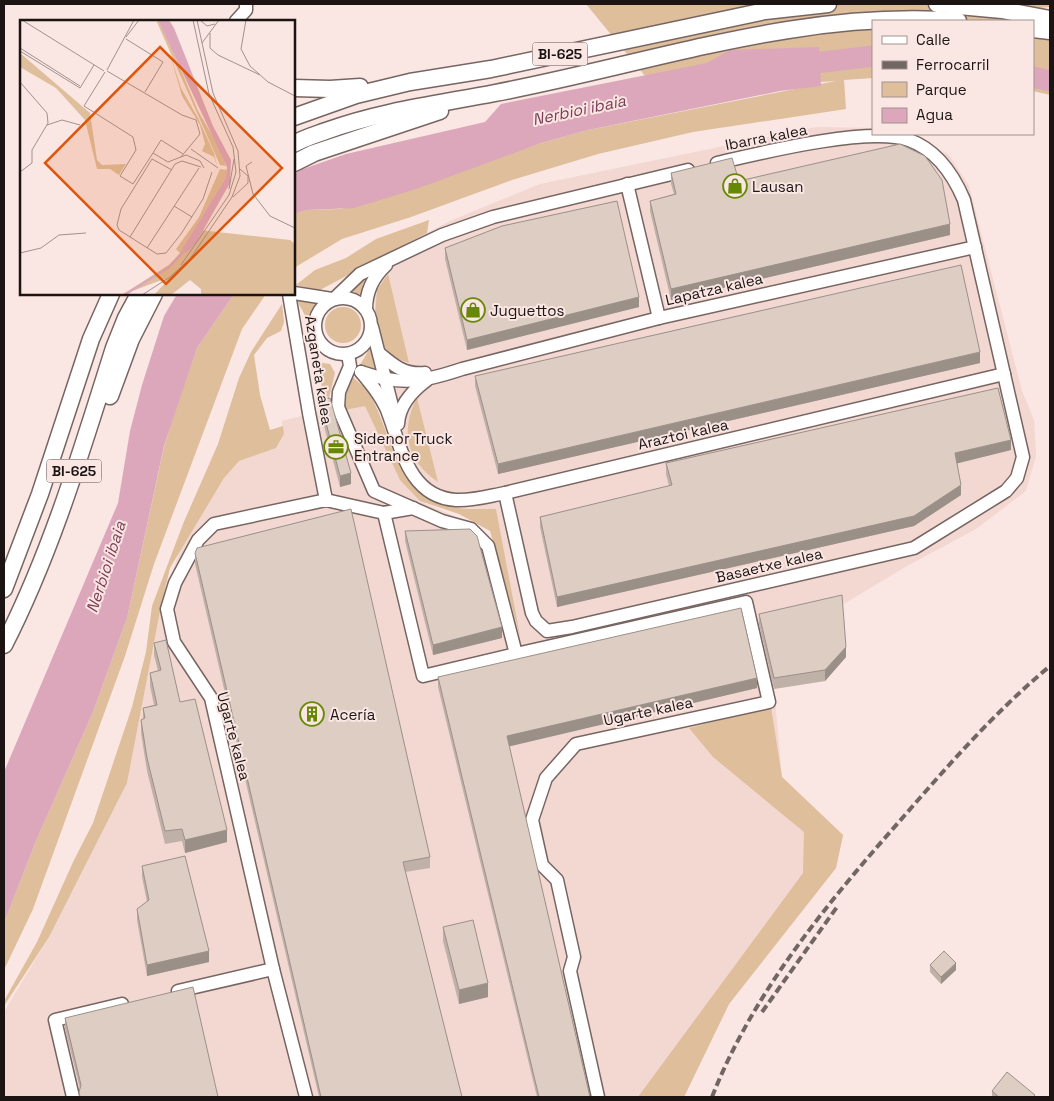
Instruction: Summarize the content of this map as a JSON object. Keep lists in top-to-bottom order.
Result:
{
  "streets": {
    "main road": ["BI-625"],
    "street": [
      "Ibarra kalea",
      "Lapatza kalea",
      "Azganeta kalea",
      "Araztoi kalea",
      "Basaetxe kalea",
      "Ugarte kalea"
    ]
  },
  "crossings": [
    ["Ibarra kalea", "Lapatza kalea"],
    ["Ibarra kalea", "Azganeta kalea"],
    ["Ibarra kalea", "Araztoi kalea"],
    ["Ibarra kalea", "Basaetxe kalea"],
    ["Lapatza kalea", "Azganeta kalea"],
    ["Azganeta kalea", "Araztoi kalea"],
    ["Azganeta kalea", "Ugarte kalea"],
    ["Araztoi kalea", "Basaetxe kalea"]
  ],
  "water": ["Nerbioi ibaia"],
  "places": {
    "shop": ["Lausan", "Juguettos"],
    "office": ["Sidenor Truck Entrance"],
    "building": ["Acería"]
  },
  "legend": [
    "Calle",
    "Ferrocarril",
    "Parque",
    "Agua"
  ]
}
